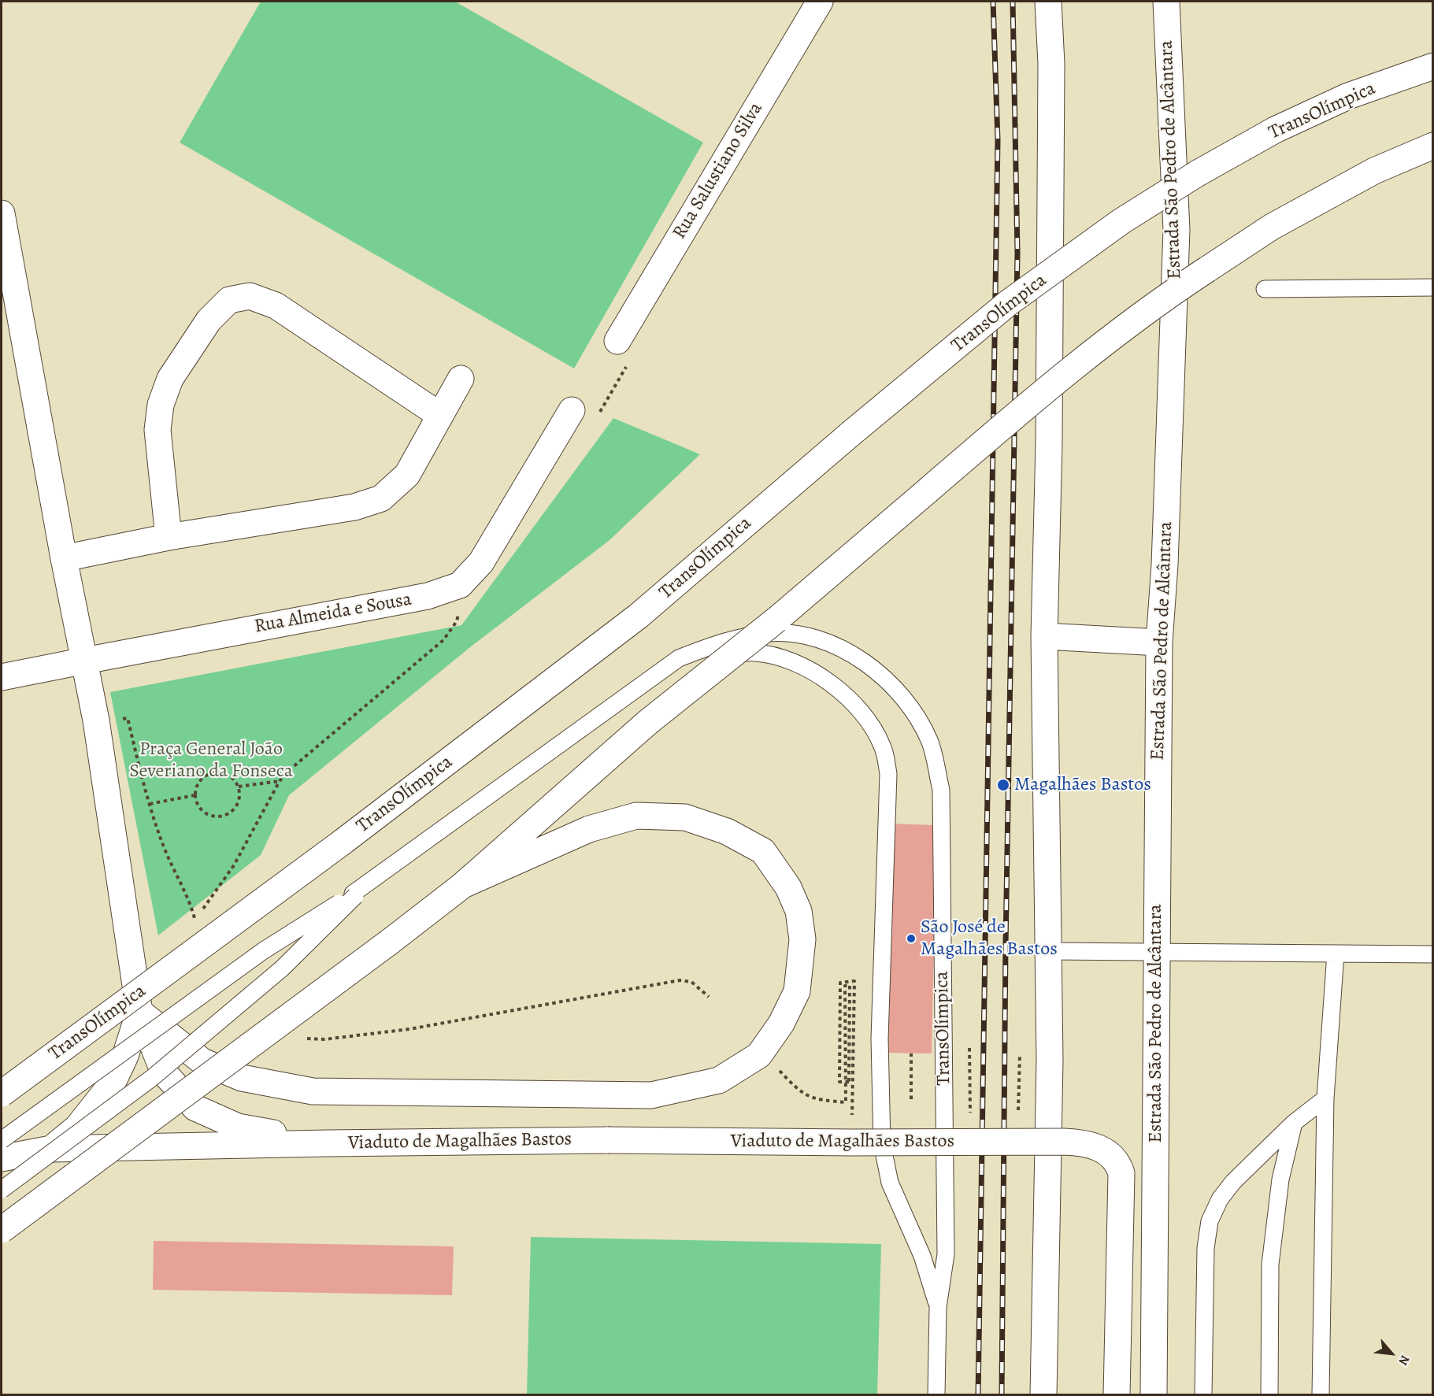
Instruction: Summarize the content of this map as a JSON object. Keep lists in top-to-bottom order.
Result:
{
  "streets": {
    "main road": [
      "TransOlímpica",
      "Estrada São Pedro de Alcântara",
      "Rua Salustiano Silva",
      "Rua Almeida e Sousa",
      "Viaduto de Magalhães Bastos"
    ]
  },
  "parks": ["Praça General João Severiano da Fonseca"],
  "places": ["Magalhães Bastos", "São José de Magalhães Bastos"],
  "north": "bottom right"
}
